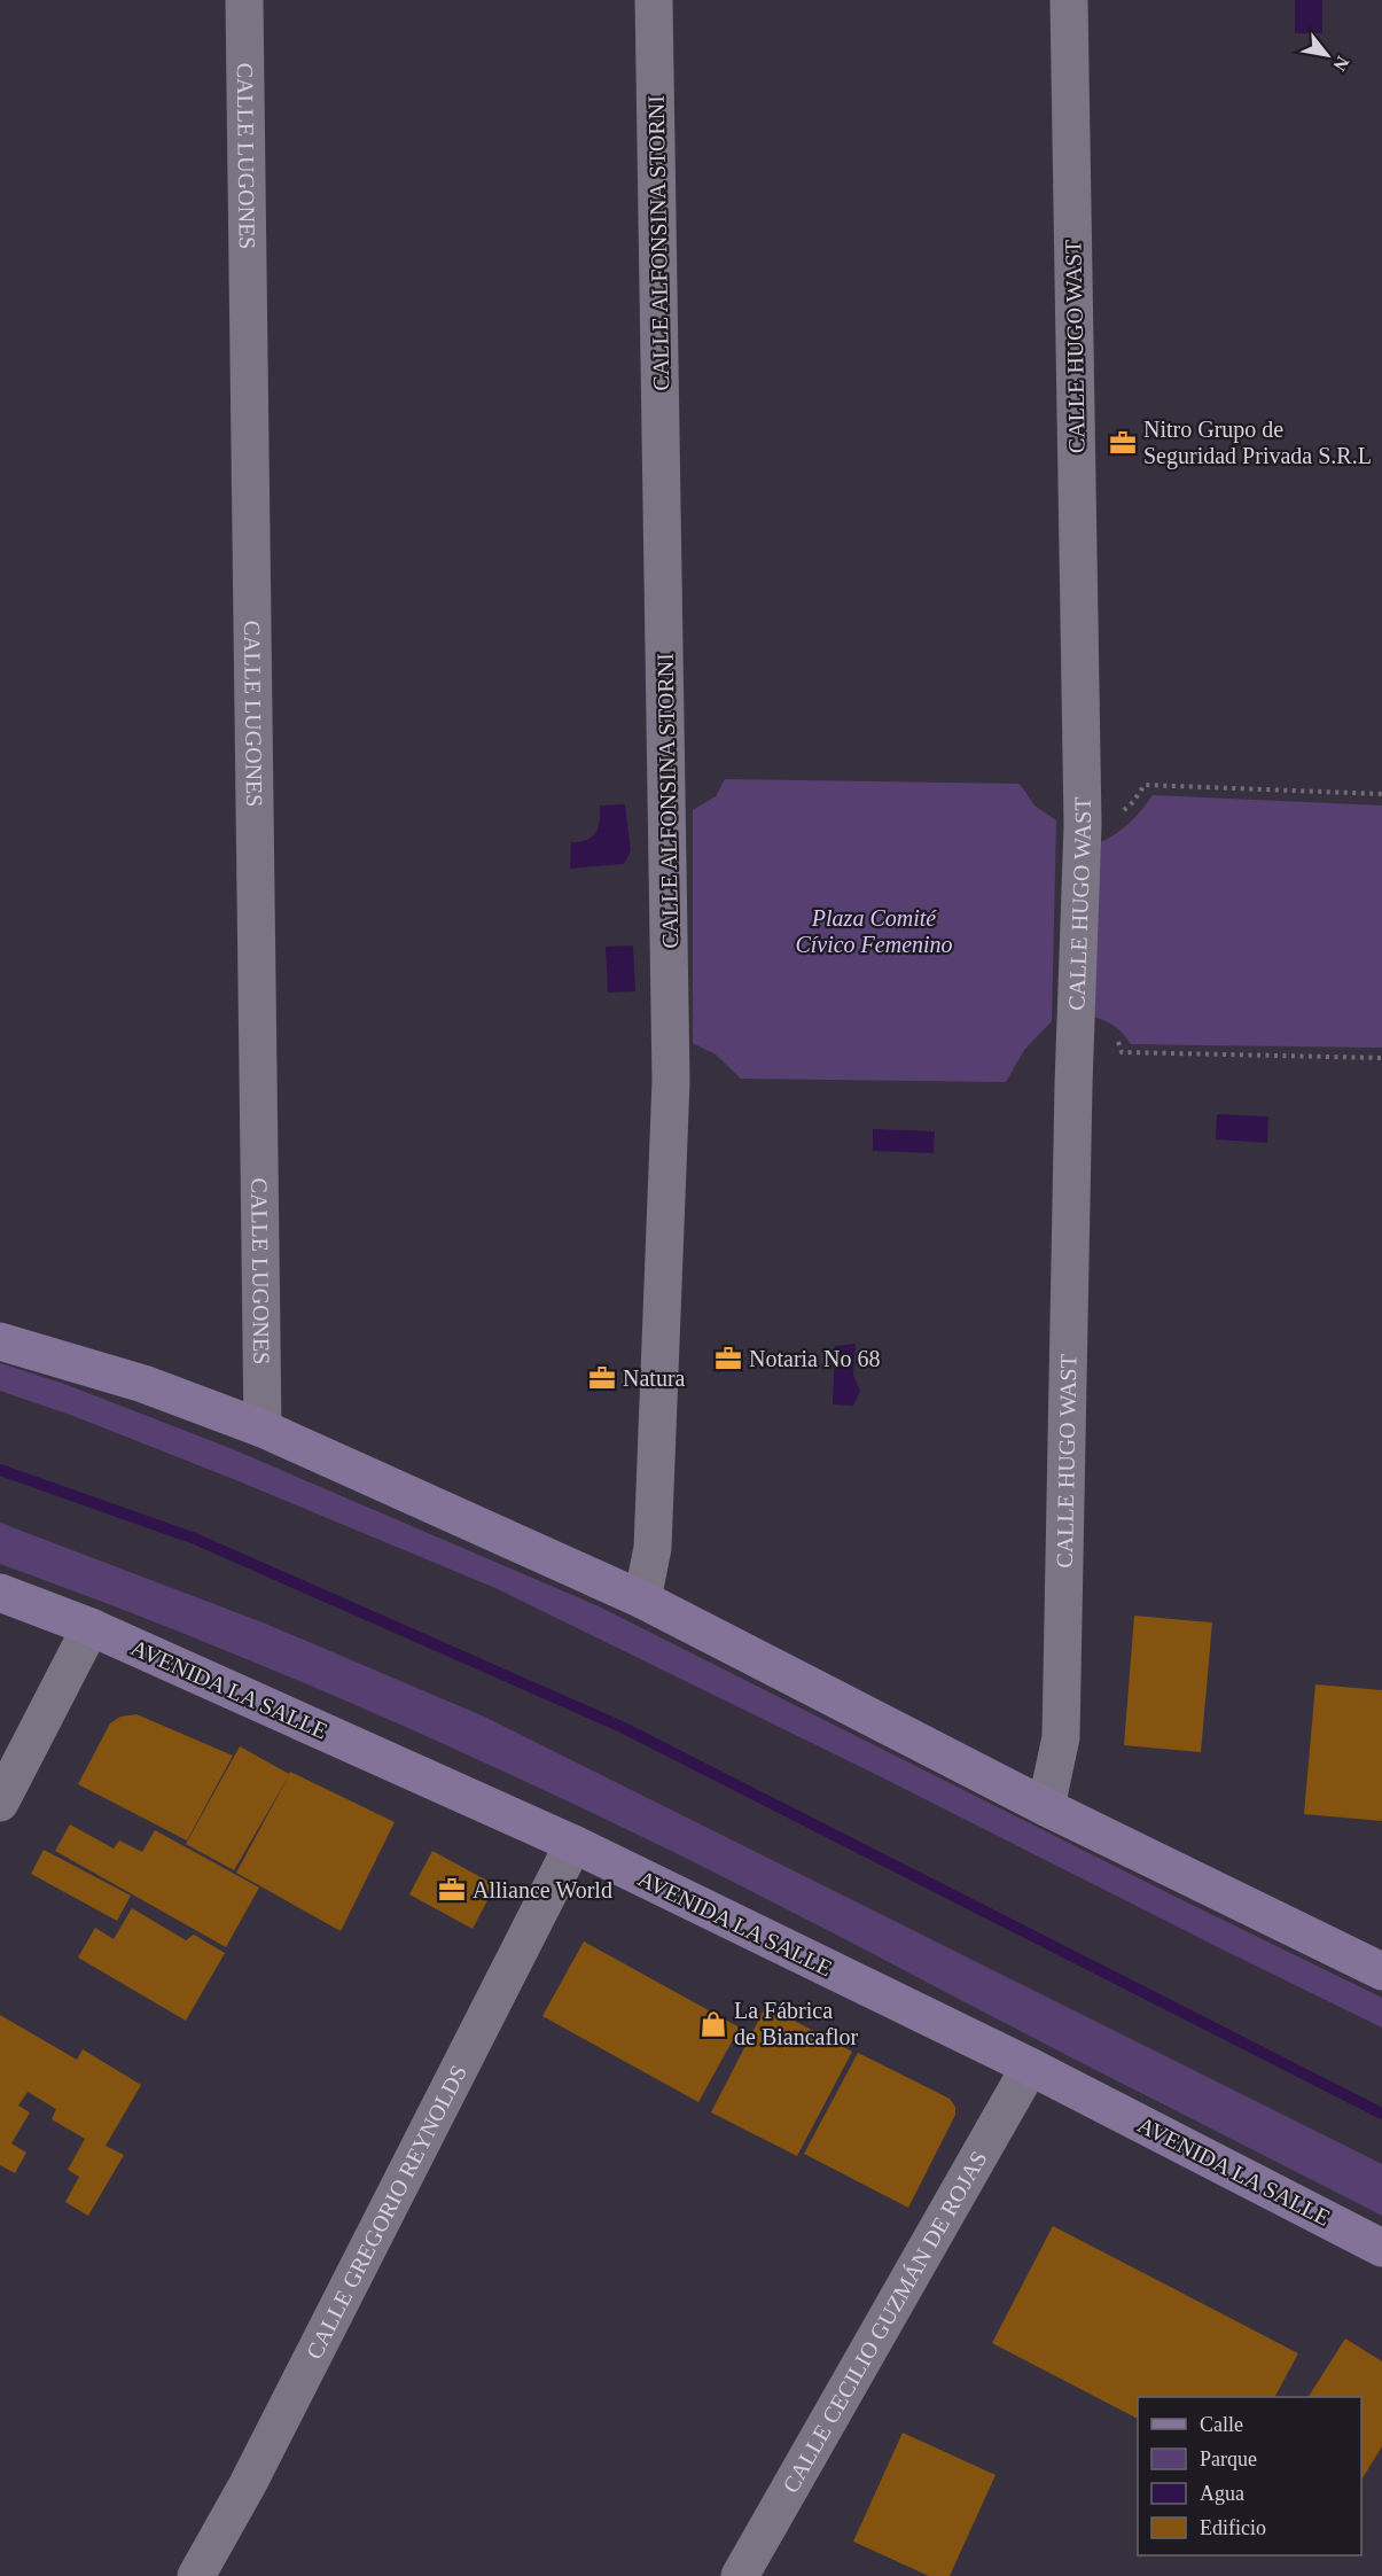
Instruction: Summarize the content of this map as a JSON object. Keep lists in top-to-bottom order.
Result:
{
  "streets": {
    "main road": ["AVENIDA LA SALLE"],
    "street": [
      "CALLE LUGONES",
      "CALLE ALFONSINA STORNI",
      "CALLE HUGO WAST",
      "CALLE GREGORIO REYNOLDS",
      "CALLE CECILIO GUZMÁN DE ROJAS"
    ]
  },
  "crossings": [
    ["AVENIDA LA SALLE", "CALLE GREGORIO REYNOLDS"],
    ["AVENIDA LA SALLE", "CALLE CECILIO GUZMÁN DE ROJAS"]
  ],
  "parks": ["Plaza Comité Cívico Femenino"],
  "places": {
    "office": [
      "Nitro Grupo de Seguridad Privada S.R.L",
      "Notaria No 68",
      "Natura",
      "Alliance World"
    ],
    "shop": ["La Fábrica de Biancaflor"]
  },
  "legend": [
    "Calle",
    "Parque",
    "Agua",
    "Edificio"
  ],
  "north": "bottom right"
}
